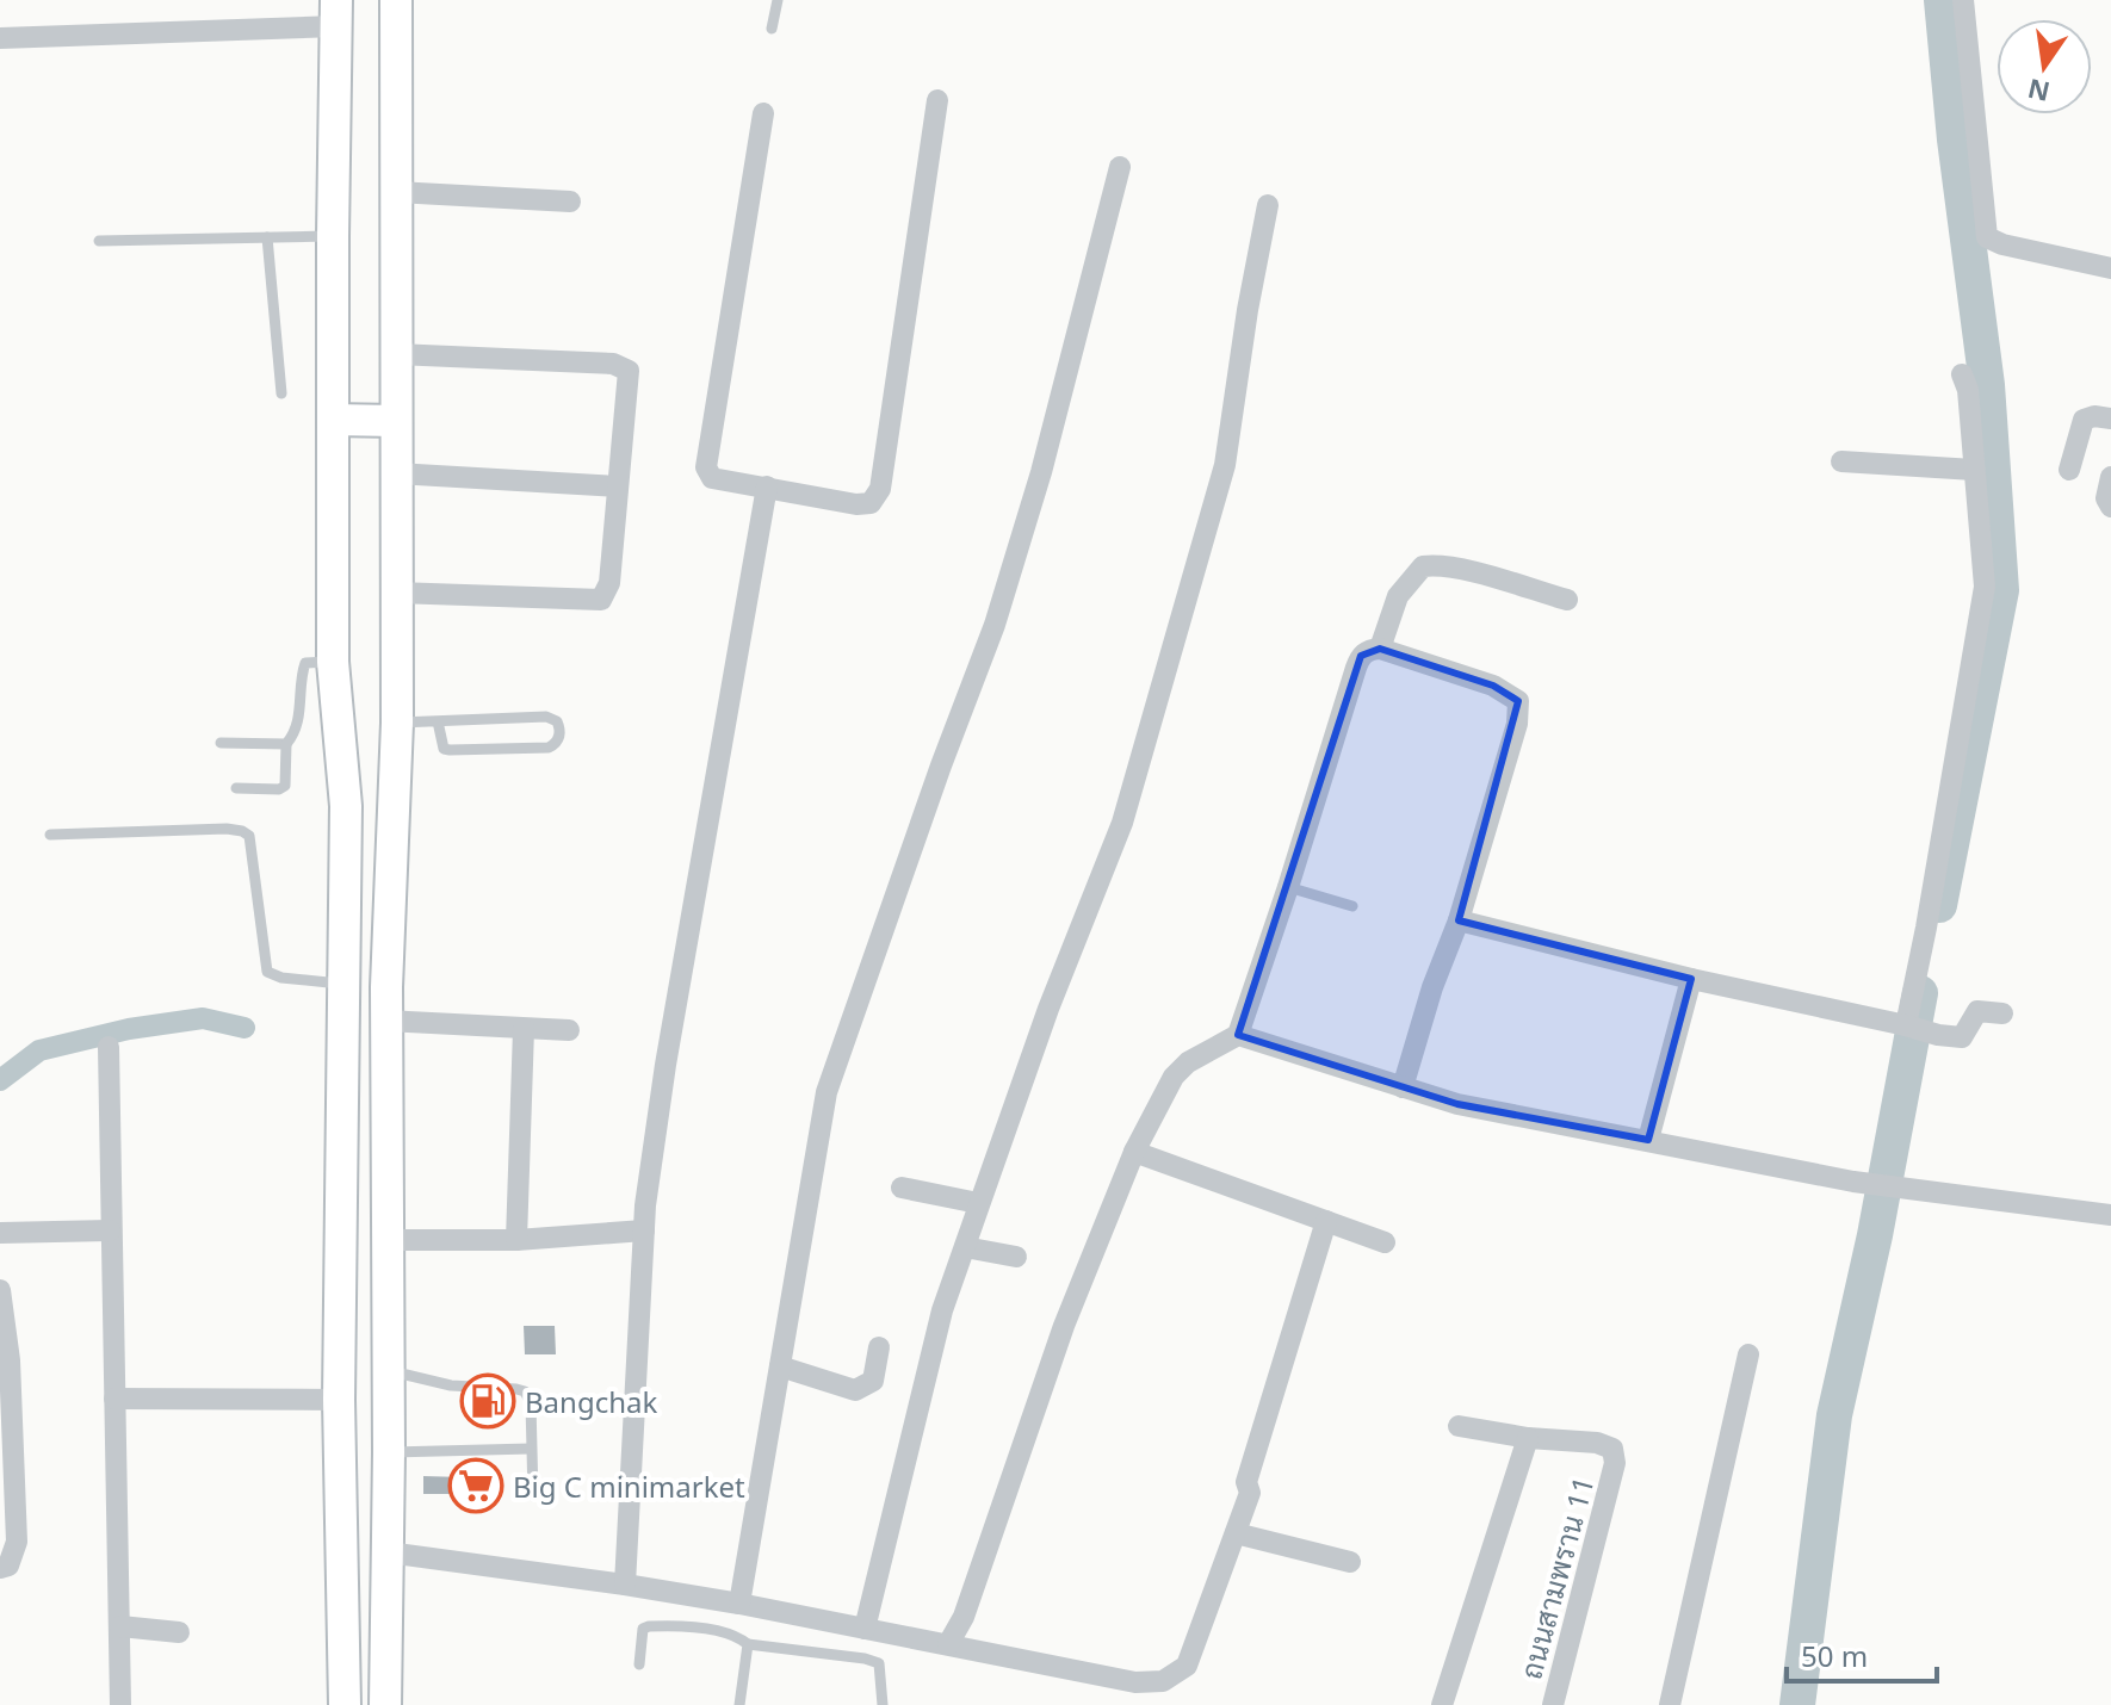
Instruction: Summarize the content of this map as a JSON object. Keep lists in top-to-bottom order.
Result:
{
  "streets": {
    "street": ["ถนนสามพราน 11"]
  },
  "places": {
    "fuel station": ["Bangchak"],
    "supermarket": ["Big C minimarket"]
  },
  "scale_bar": "50 m",
  "north": "bottom"
}
